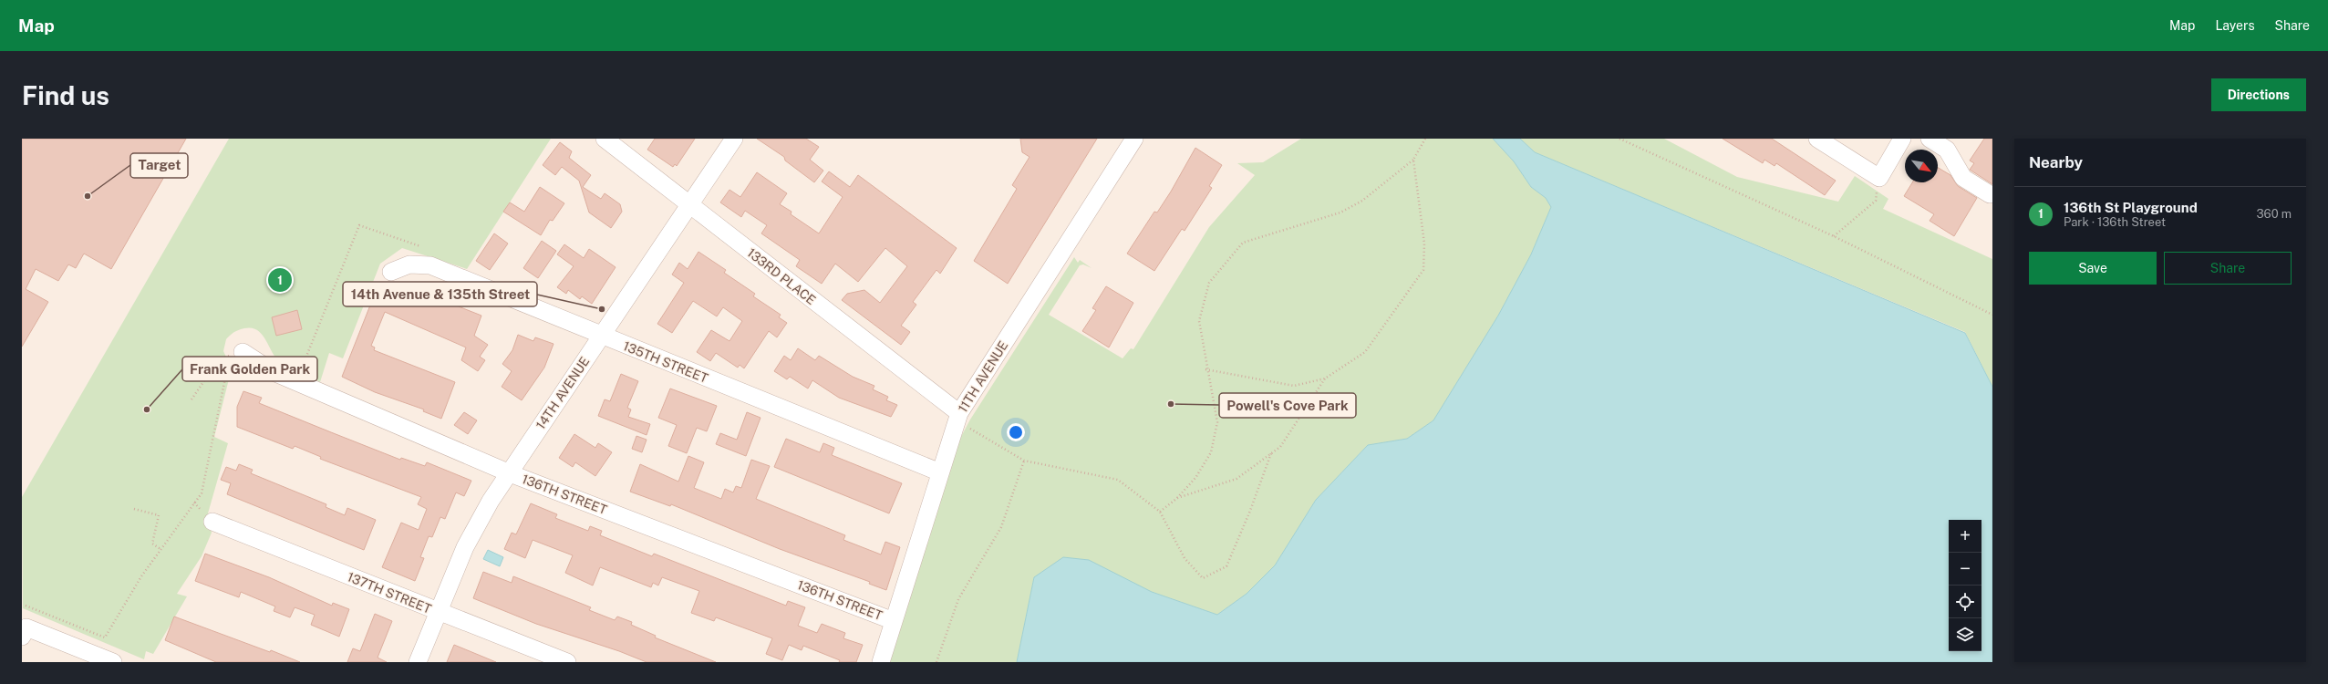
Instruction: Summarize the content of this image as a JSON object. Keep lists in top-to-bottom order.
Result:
{
  "streets": {
    "street": [
      "133RD PLACE",
      "135TH STREET",
      "11TH AVENUE",
      "14TH AVENUE",
      "136TH STREET",
      "137TH STREET"
    ]
  },
  "crossings": [
    ["133RD PLACE", "11TH AVENUE"],
    ["133RD PLACE", "14TH AVENUE"],
    ["135TH STREET", "11TH AVENUE"],
    ["135TH STREET", "14TH AVENUE"],
    ["11TH AVENUE", "136TH STREET"],
    ["14TH AVENUE", "136TH STREET"],
    ["14TH AVENUE", "137TH STREET"]
  ],
  "places": [
    "Target",
    "14th Avenue & 135th Street",
    "Powell's Cove Park",
    "Frank Golden Park"
  ],
  "north": "bottom right",
  "page": {
    "header": "Map",
    "nav": ["Map", "Layers", "Share"],
    "buttons": [
      "Directions",
      ["Save", "Share"]
    ],
    "title": "Find us",
    "heading": "Nearby",
    "list": [
      {
        "mark": "1",
        "name": "136th St Playground",
        "note": "Park · 136th Street",
        "value": "360 m"
      }
    ],
    "pins": "1",
    "map_buttons": ["+", "−"]
  }
}
